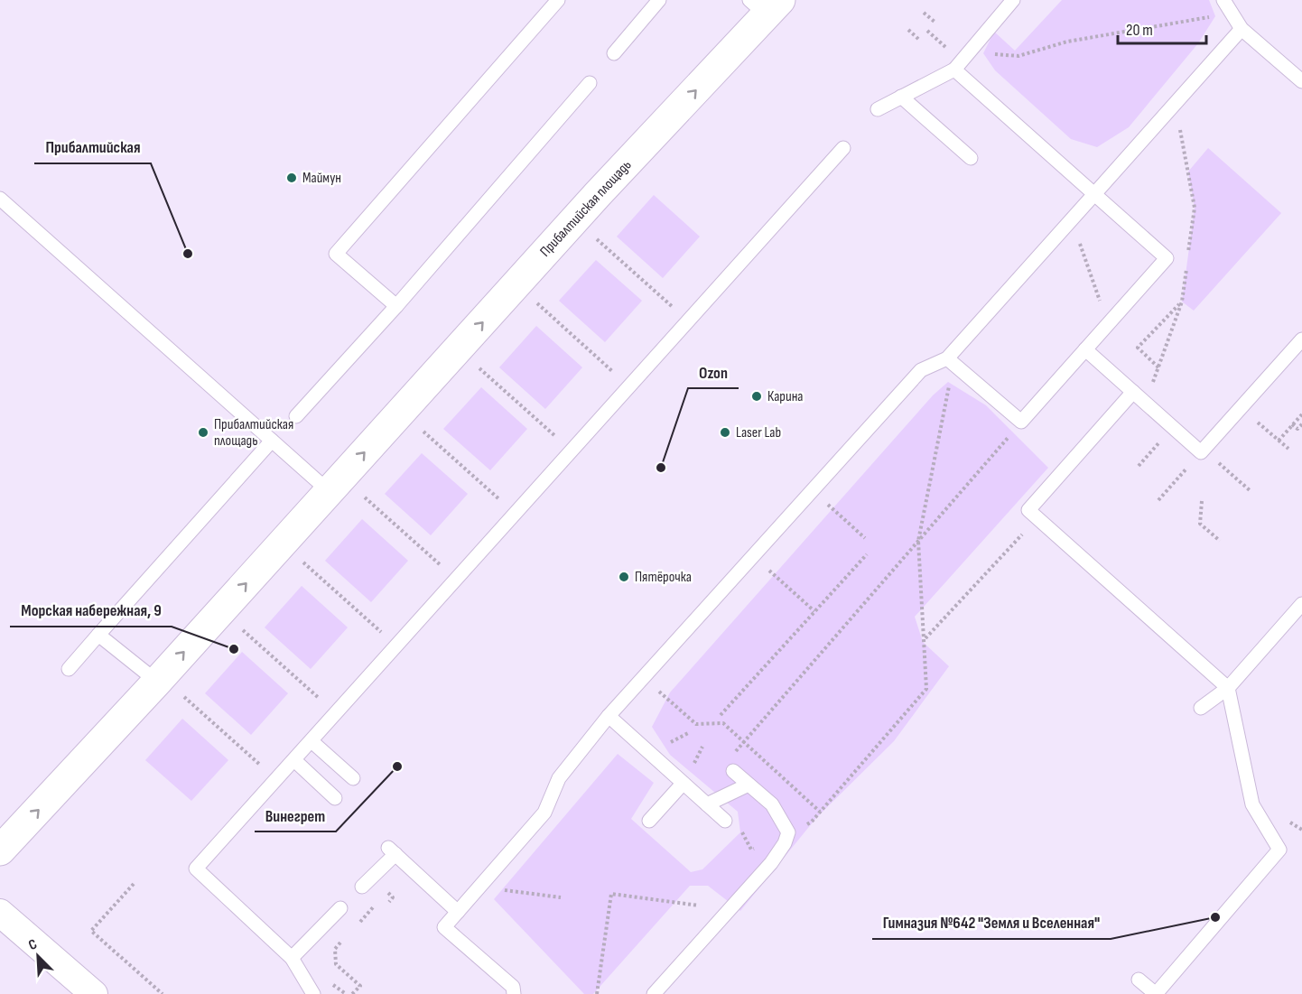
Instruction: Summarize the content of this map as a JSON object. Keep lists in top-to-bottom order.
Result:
{
  "streets": {
    "street": ["Прибалтийская площадь"]
  },
  "one_way": ["Прибалтийская площадь"],
  "places": [
    "Маймун",
    "Прибалтийская",
    "Карина",
    "Прибалтийская площадь",
    "Laser Lab",
    "Ozon",
    "Пятёрочка",
    "Морская набережная, 9",
    "Винегрет",
    "Гимназия №642 \"Земля и Вселенная\""
  ],
  "scale_bar": "20 m",
  "north": "top left"
}
